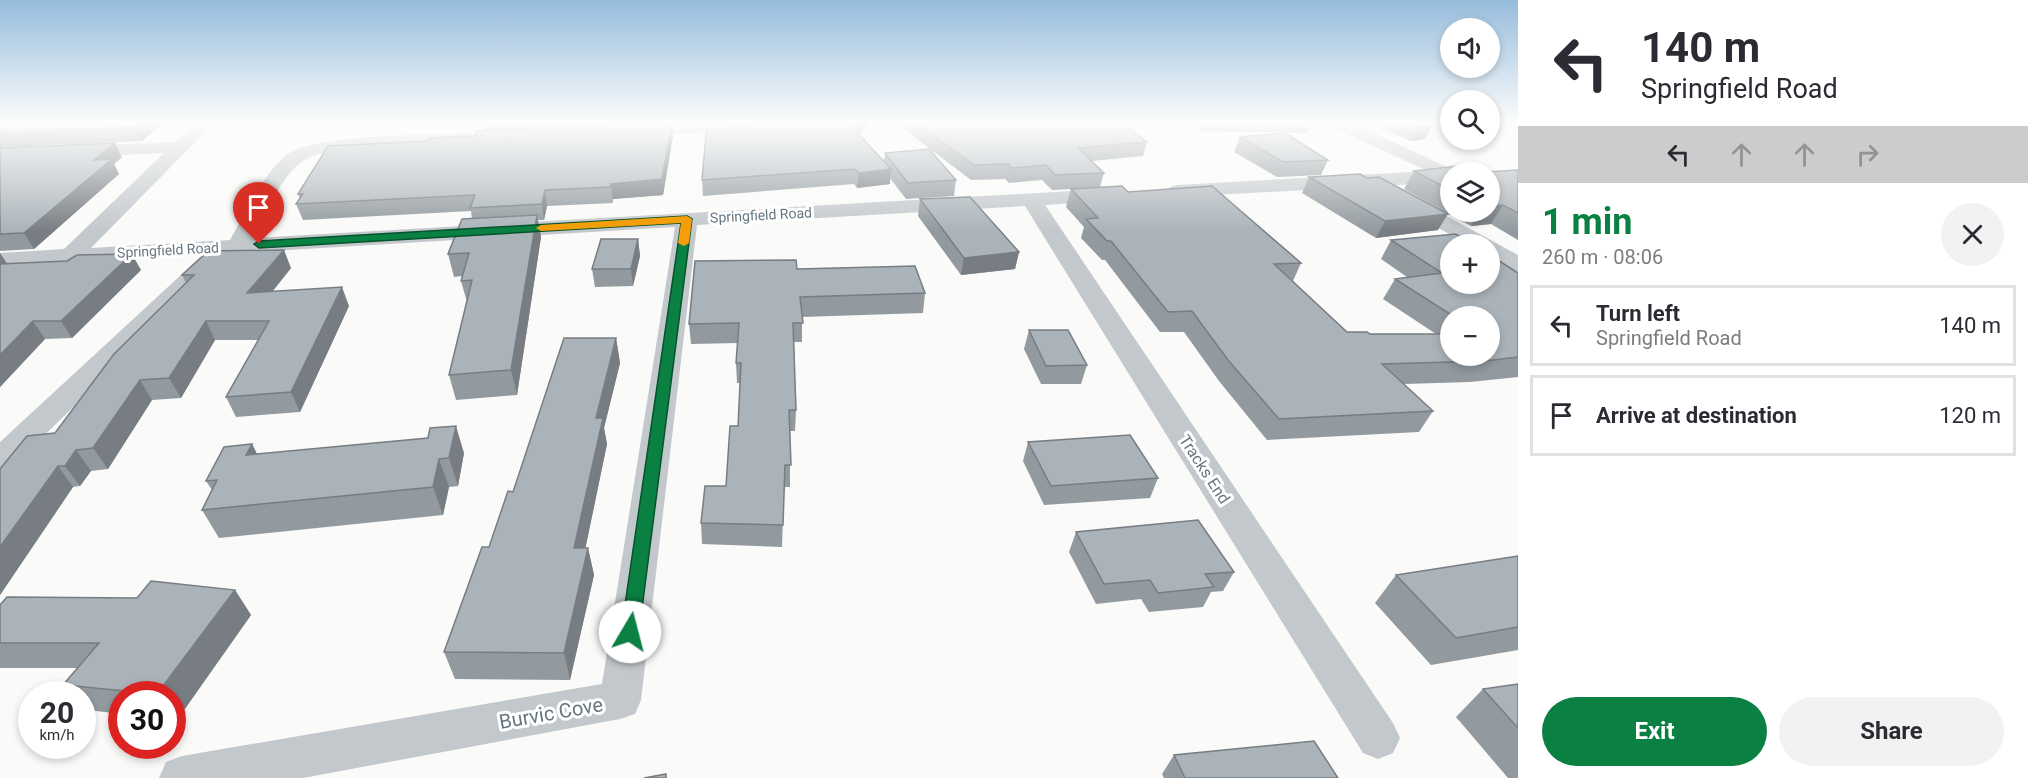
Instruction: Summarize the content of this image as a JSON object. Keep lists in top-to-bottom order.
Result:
{
  "streets": {
    "street": ["Springfield Road", "Tracks End", "Burvic Cove"]
  },
  "crossings": [
    ["Springfield Road", "Tracks End"],
    ["Springfield Road", "Burvic Cove"]
  ],
  "page": {
    "turn": ["140 m", "Springfield Road"],
    "map_buttons": ["+", "−"],
    "heading": ["1 min", "260 m · 08:06"],
    "list": [
      {
        "name": "Turn left",
        "note": "Springfield Road",
        "value": "140 m"
      },
      {
        "name": "Arrive at destination",
        "value": "120 m"
      }
    ],
    "speed": "20 km/h",
    "limit": "30",
    "buttons": ["Exit", "Share"]
  }
}
